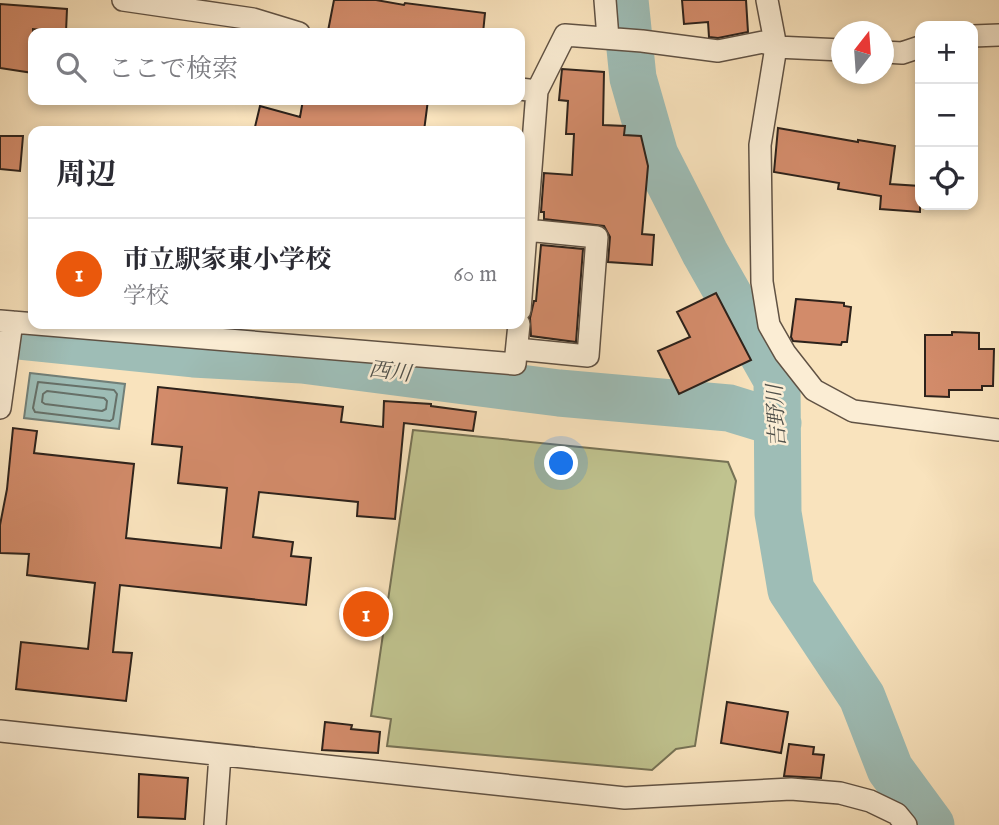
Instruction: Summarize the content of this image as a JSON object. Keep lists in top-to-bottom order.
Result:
{
  "water": ["西川", "吉野川"],
  "north": "top",
  "page": {
    "map_buttons": ["+", "−"],
    "search": "ここで検索",
    "heading": "周辺",
    "list": [
      {
        "mark": "1",
        "name": "市立駅家東小学校",
        "note": "学校",
        "value": "60 m"
      }
    ],
    "pins": "1"
  }
}
